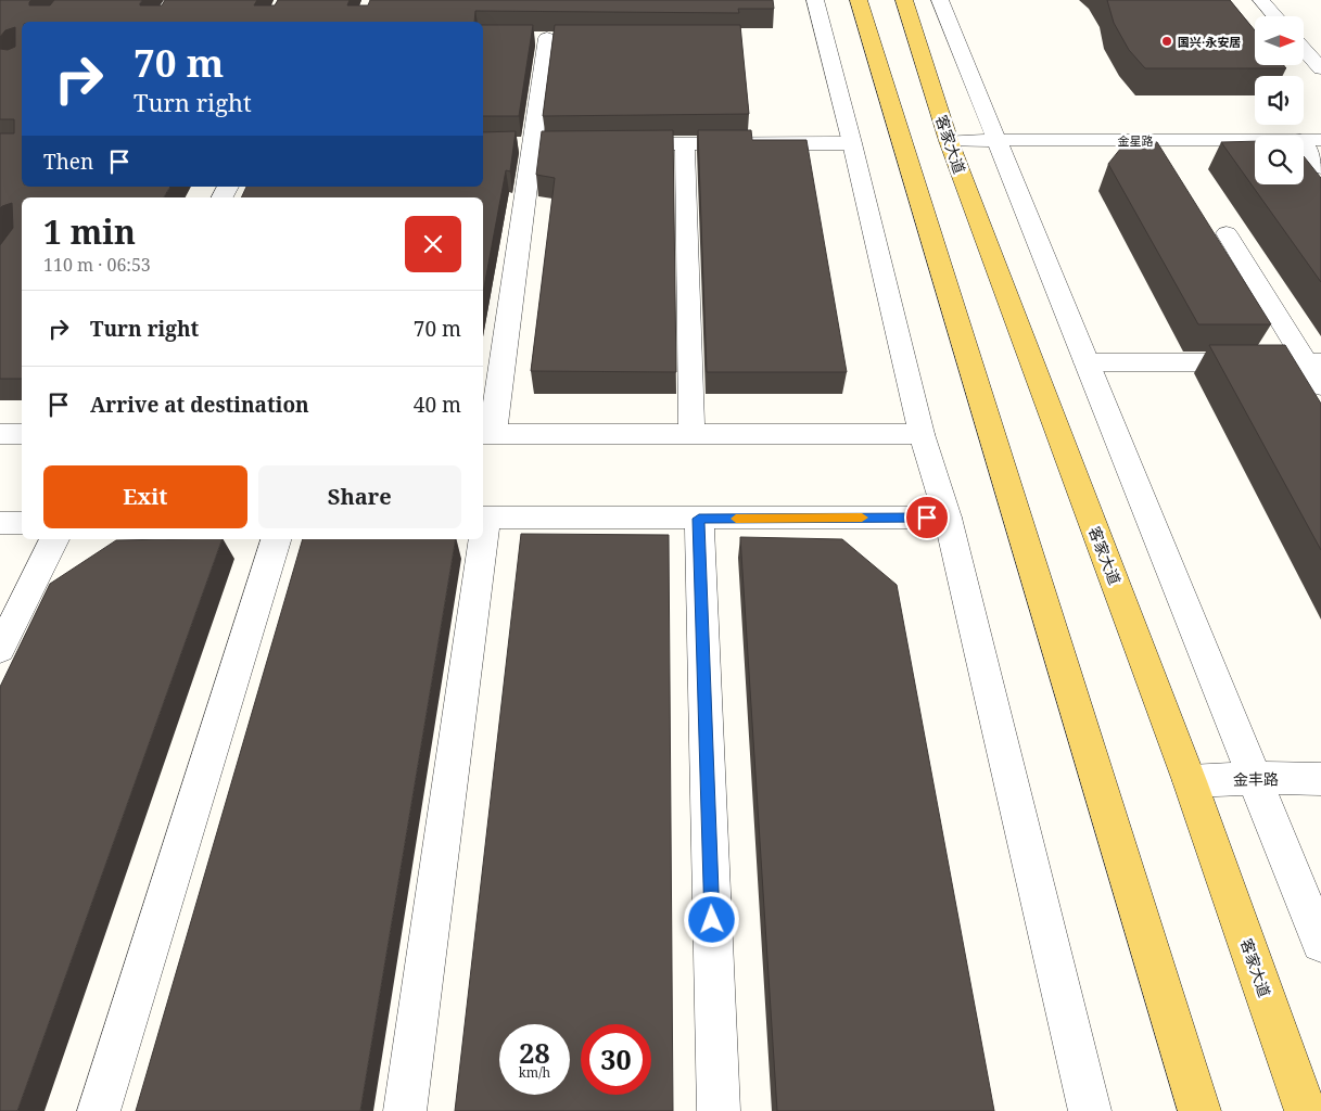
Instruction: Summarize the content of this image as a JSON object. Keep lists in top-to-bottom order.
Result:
{
  "streets": {
    "main road": ["客家大道"],
    "street": ["金星路", "金丰路"]
  },
  "crossings": [
    ["金星路", "客家大道"],
    ["客家大道", "金丰路"]
  ],
  "places": ["国兴·永安居"],
  "north": "right",
  "page": {
    "turn": ["70 m", "Turn right"],
    "then": "Then",
    "heading": ["1 min", "110 m · 06:53"],
    "list": [
      {
        "name": "Turn right",
        "value": "70 m"
      },
      {
        "name": "Arrive at destination",
        "value": "40 m"
      }
    ],
    "buttons": ["Exit", "Share"],
    "speed": "28 km/h",
    "limit": "30"
  }
}
